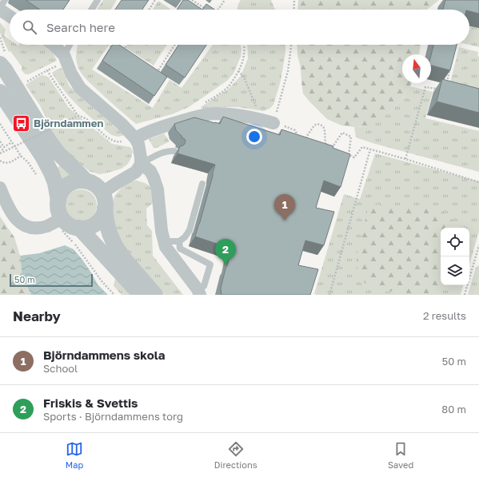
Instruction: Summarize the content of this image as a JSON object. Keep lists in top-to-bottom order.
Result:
{
  "places": {
    "bus stop": ["Björndammen"]
  },
  "scale_bar": "50 m",
  "north": "top",
  "page": {
    "search": "Search here",
    "pins": ["1", "2"],
    "scale": "50 m",
    "heading": ["Nearby", "2 results"],
    "list": [
      {
        "mark": "1",
        "name": "Björndammens skola",
        "note": "School",
        "value": "50 m"
      },
      {
        "mark": "2",
        "name": "Friskis & Svettis",
        "note": "Sports · Björndammens torg",
        "value": "80 m"
      }
    ],
    "nav": ["Map", "Directions", "Saved"]
  }
}
